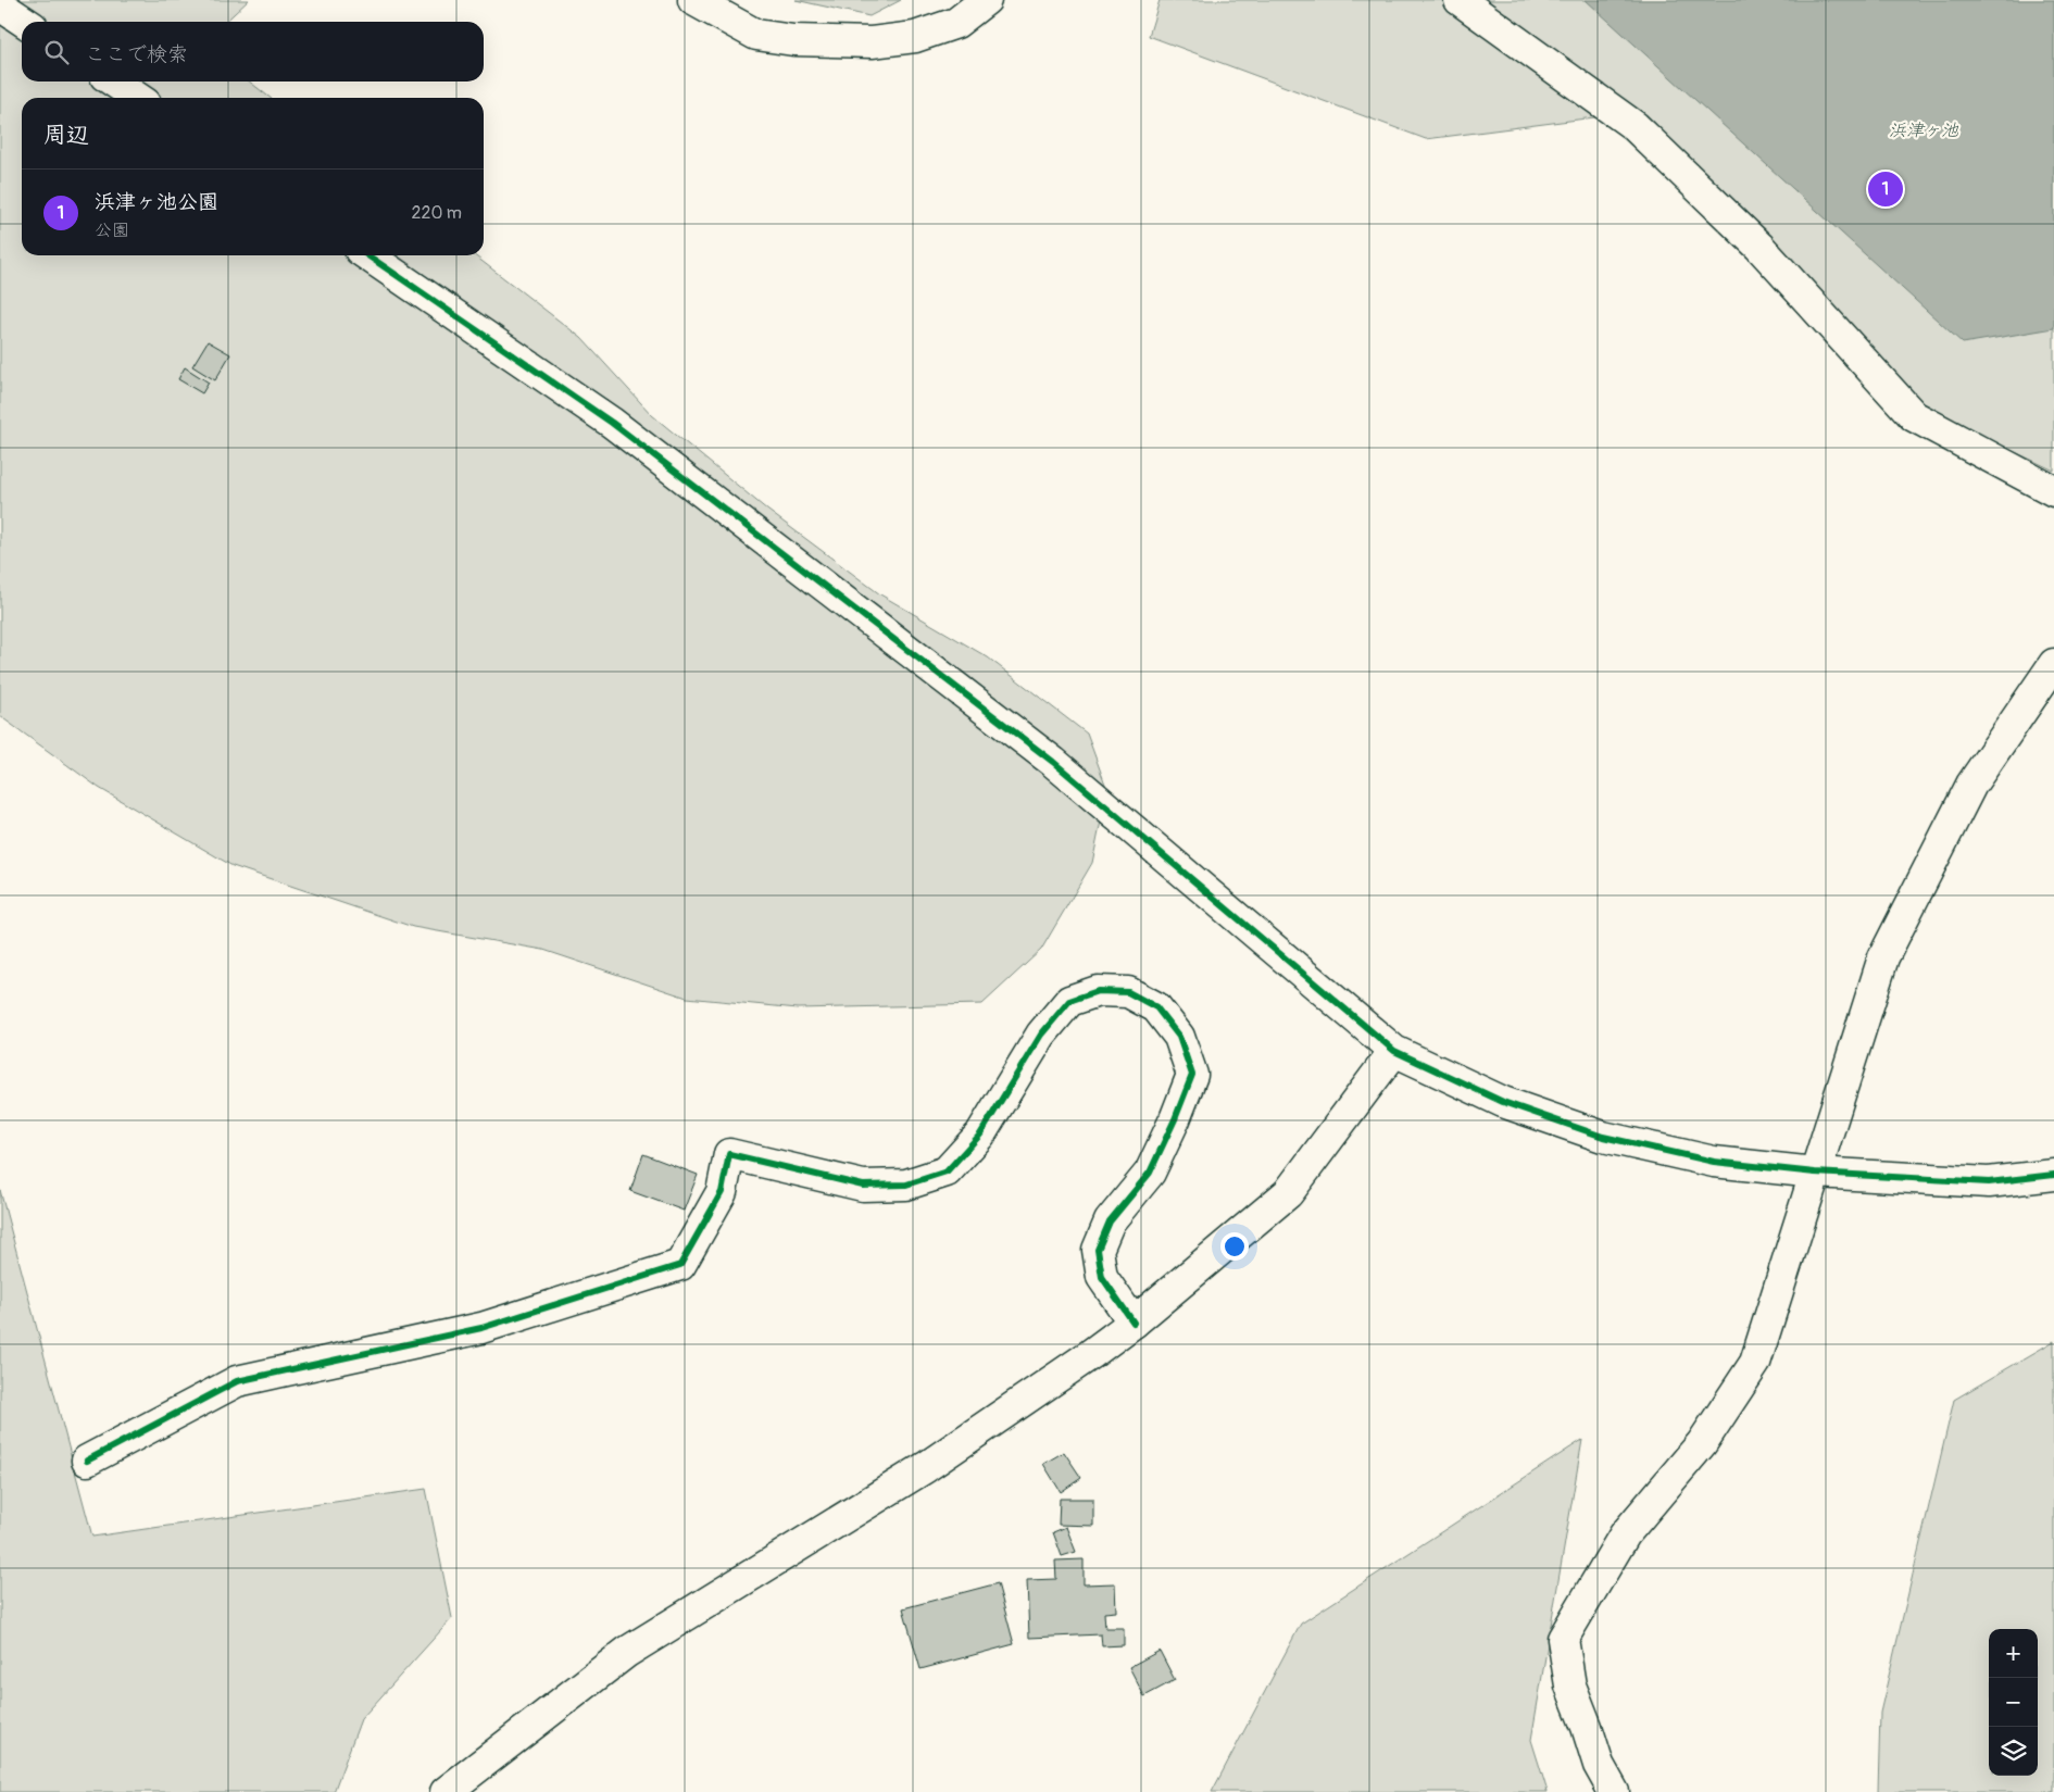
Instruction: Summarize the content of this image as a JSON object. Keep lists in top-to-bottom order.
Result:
{
  "water": ["浜津ヶ池"],
  "page": {
    "search": "ここで検索",
    "heading": "周辺",
    "list": [
      {
        "mark": "1",
        "name": "浜津ヶ池公園",
        "note": "公園",
        "value": "220 m"
      }
    ],
    "pins": "1",
    "map_buttons": ["+", "−"]
  }
}
